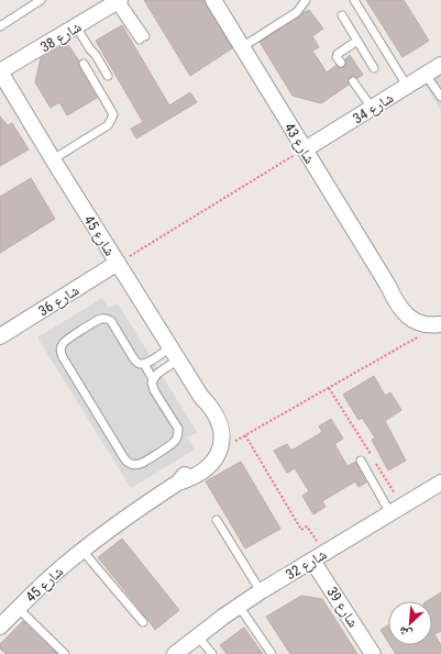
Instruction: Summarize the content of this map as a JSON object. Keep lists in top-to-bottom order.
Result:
{
  "streets": {
    "street": [
      "شارع 38",
      "شارع 34",
      "شارع 43",
      "شارع 45",
      "شارع 36",
      "شارع 32",
      "شارع 39"
    ]
  },
  "crossings": [
    ["شارع 38", "شارع 45"],
    ["شارع 34", "شارع 43"],
    ["شارع 45", "شارع 36"],
    ["شارع 32", "شارع 39"]
  ],
  "north": "bottom left"
}
